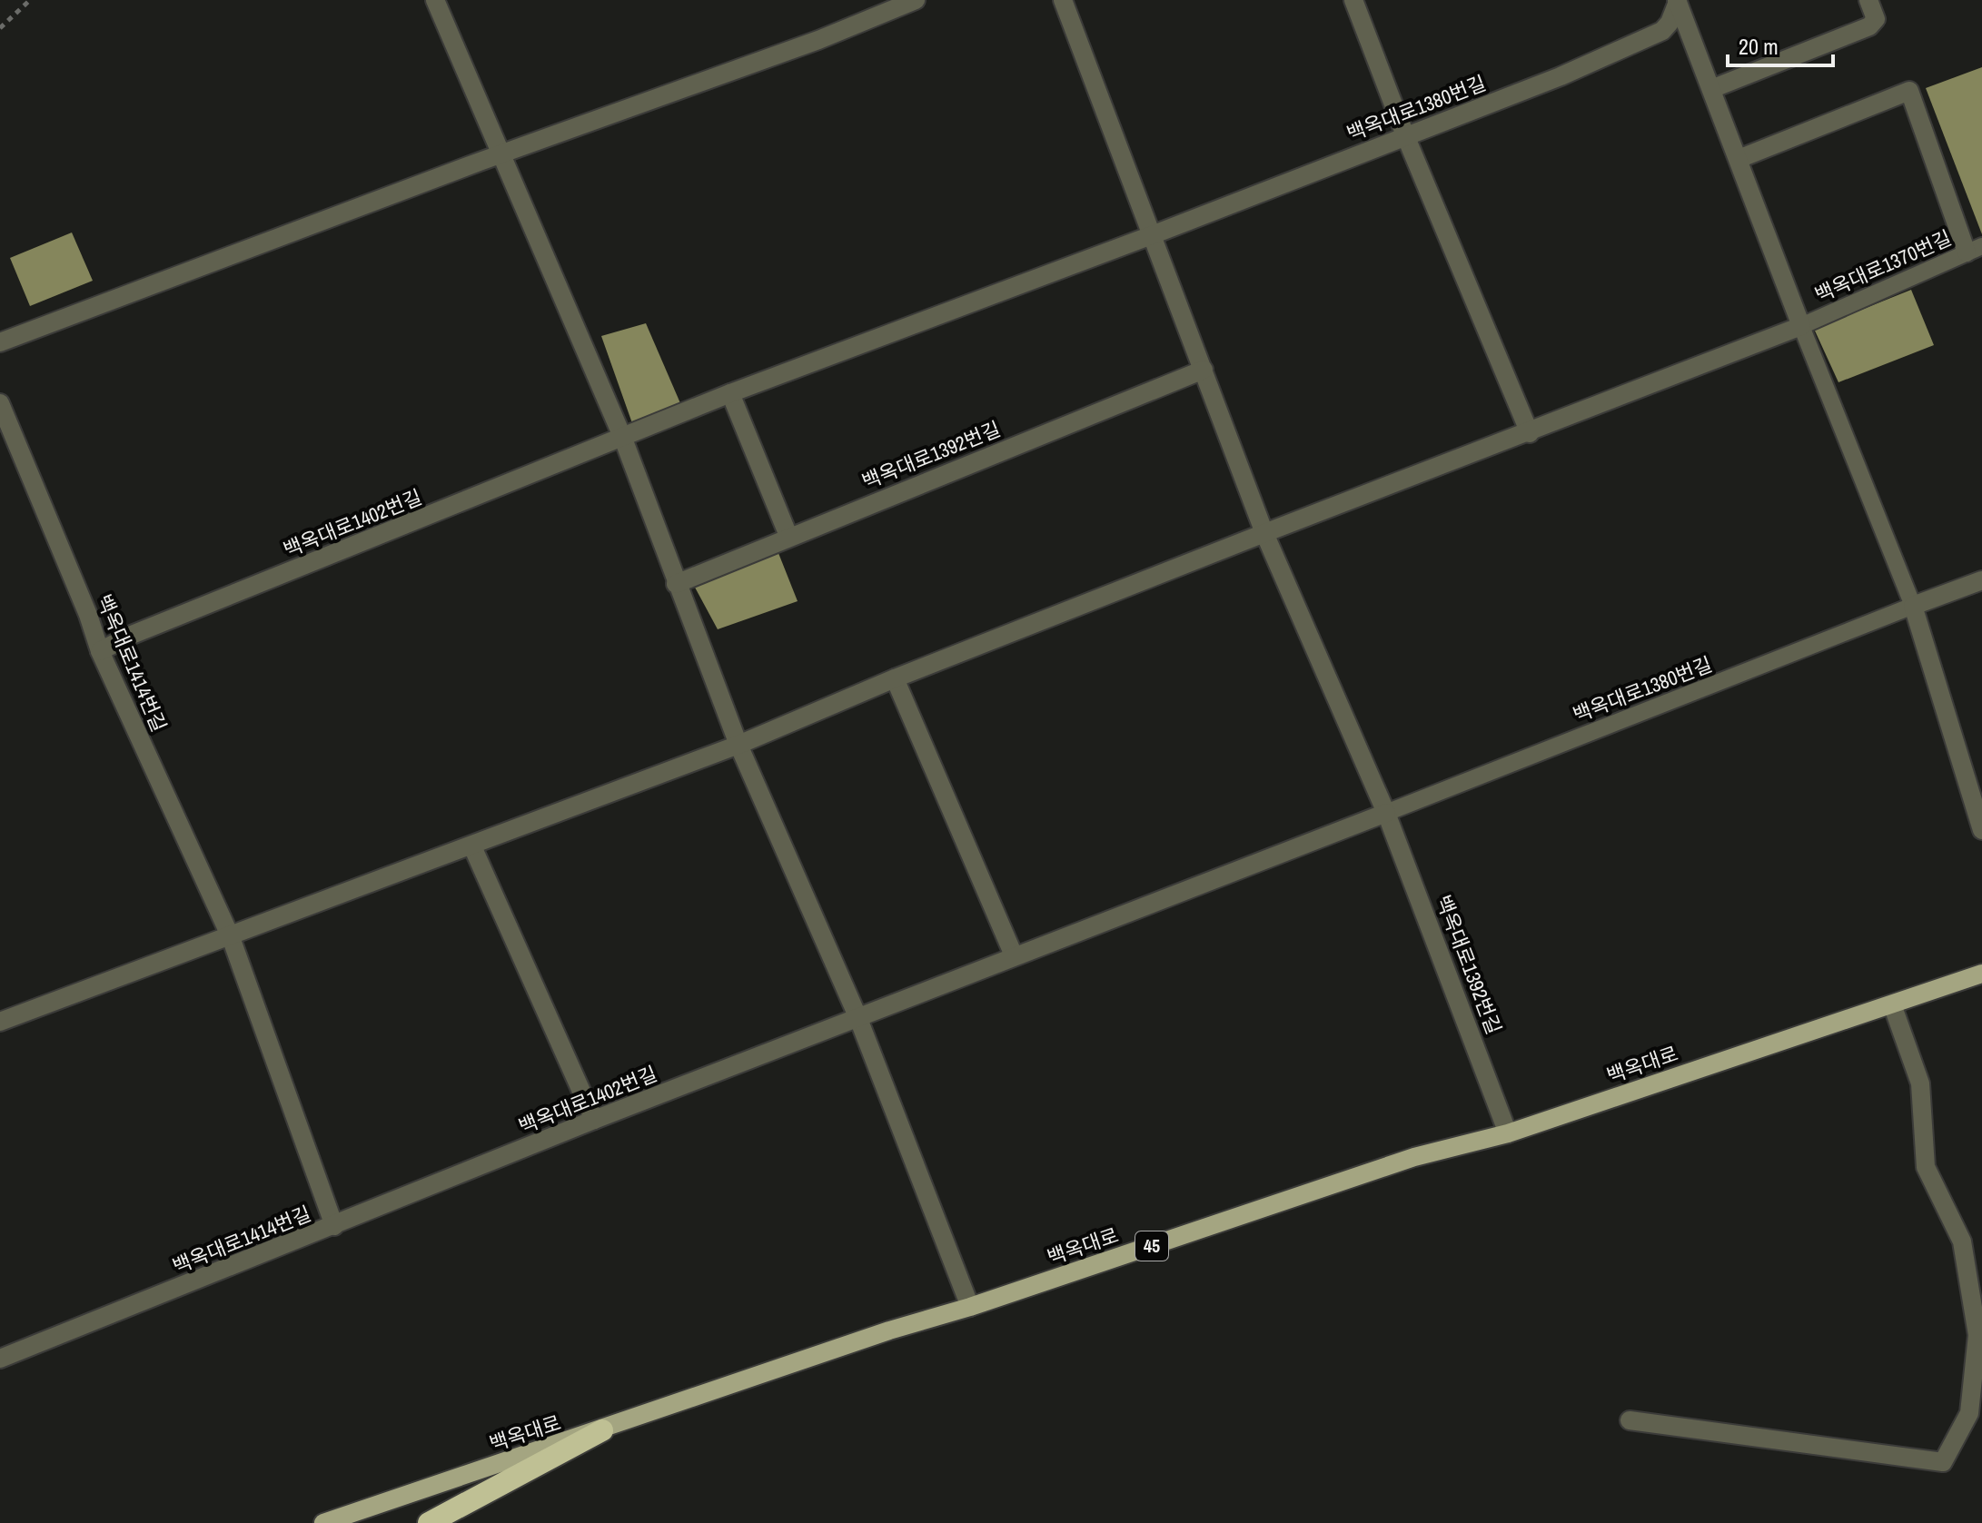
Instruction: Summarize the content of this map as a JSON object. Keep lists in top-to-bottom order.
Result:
{
  "streets": {
    "main road": ["백옥대로", "45"],
    "street": [
      "백옥대로1380번길",
      "백옥대로1392번길",
      "백옥대로1402번길",
      "백옥대로1414번길"
    ],
    "lane": ["백옥대로1370번길"]
  },
  "crossings": [
    ["백옥대로1380번길", "백옥대로1370번길"],
    ["백옥대로1380번길", "백옥대로1392번길"],
    ["백옥대로1392번길", "백옥대로"],
    ["백옥대로1402번길", "백옥대로1414번길"]
  ],
  "scale_bar": "20 m"
}
